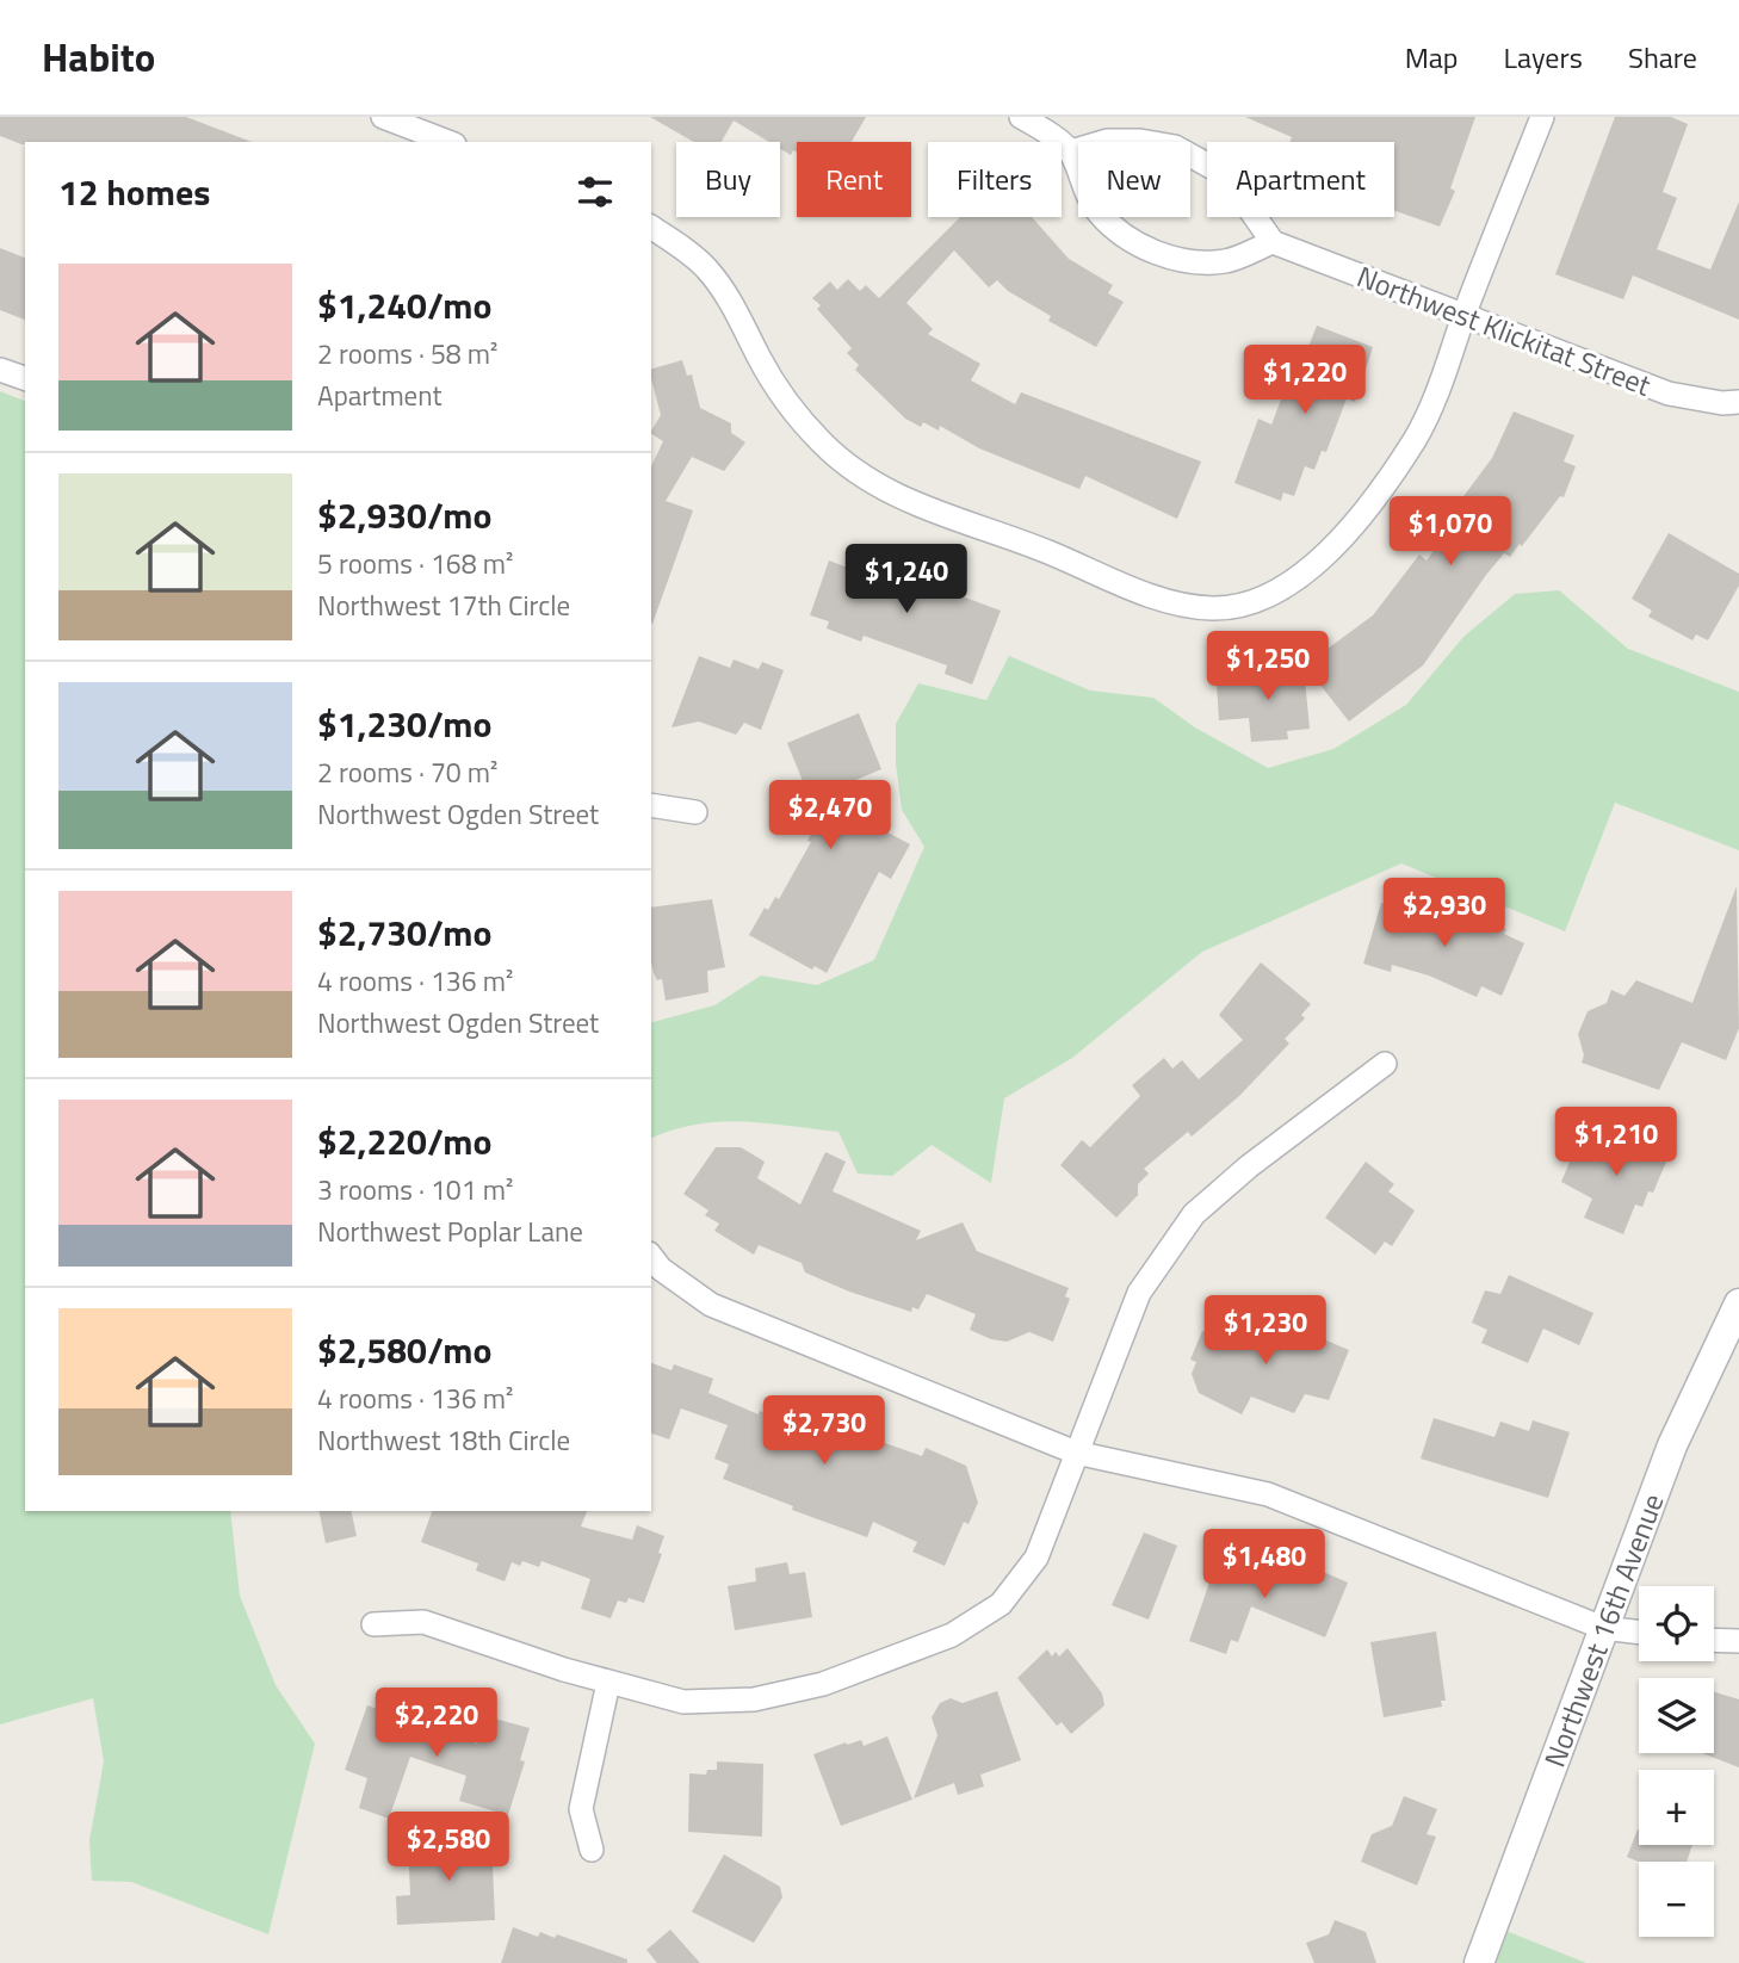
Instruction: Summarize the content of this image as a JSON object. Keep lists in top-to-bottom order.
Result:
{
  "streets": {
    "street": ["Northwest Klickitat Street", "Northwest 16th Avenue"]
  },
  "page": {
    "header": "Habito",
    "nav": ["Map", "Layers", "Share"],
    "chip": [
      "Buy",
      "Rent",
      "Filters",
      "New",
      "Apartment"
    ],
    "heading": "12 homes",
    "list": [
      {
        "name": "$1,240/mo",
        "note": "2 rooms · 58 m² · Apartment"
      },
      {
        "name": "$2,930/mo",
        "note": "5 rooms · 168 m² · Northwest 17th Circle"
      },
      {
        "name": "$1,230/mo",
        "note": "2 rooms · 70 m² · Northwest Ogden Street"
      },
      {
        "name": "$2,730/mo",
        "note": "4 rooms · 136 m² · Northwest Ogden Street"
      },
      {
        "name": "$2,220/mo",
        "note": "3 rooms · 101 m² · Northwest Poplar Lane"
      },
      {
        "name": "$2,580/mo",
        "note": "4 rooms · 136 m² · Northwest 18th Circle"
      }
    ],
    "price": [
      "$1,220",
      "$1,070",
      "$1,240",
      "$1,250",
      "$2,470",
      "$2,930",
      "$1,210",
      "$1,230",
      "$2,730",
      "$1,480",
      "$2,220",
      "$2,580"
    ],
    "map_buttons": ["+", "−"]
  }
}
